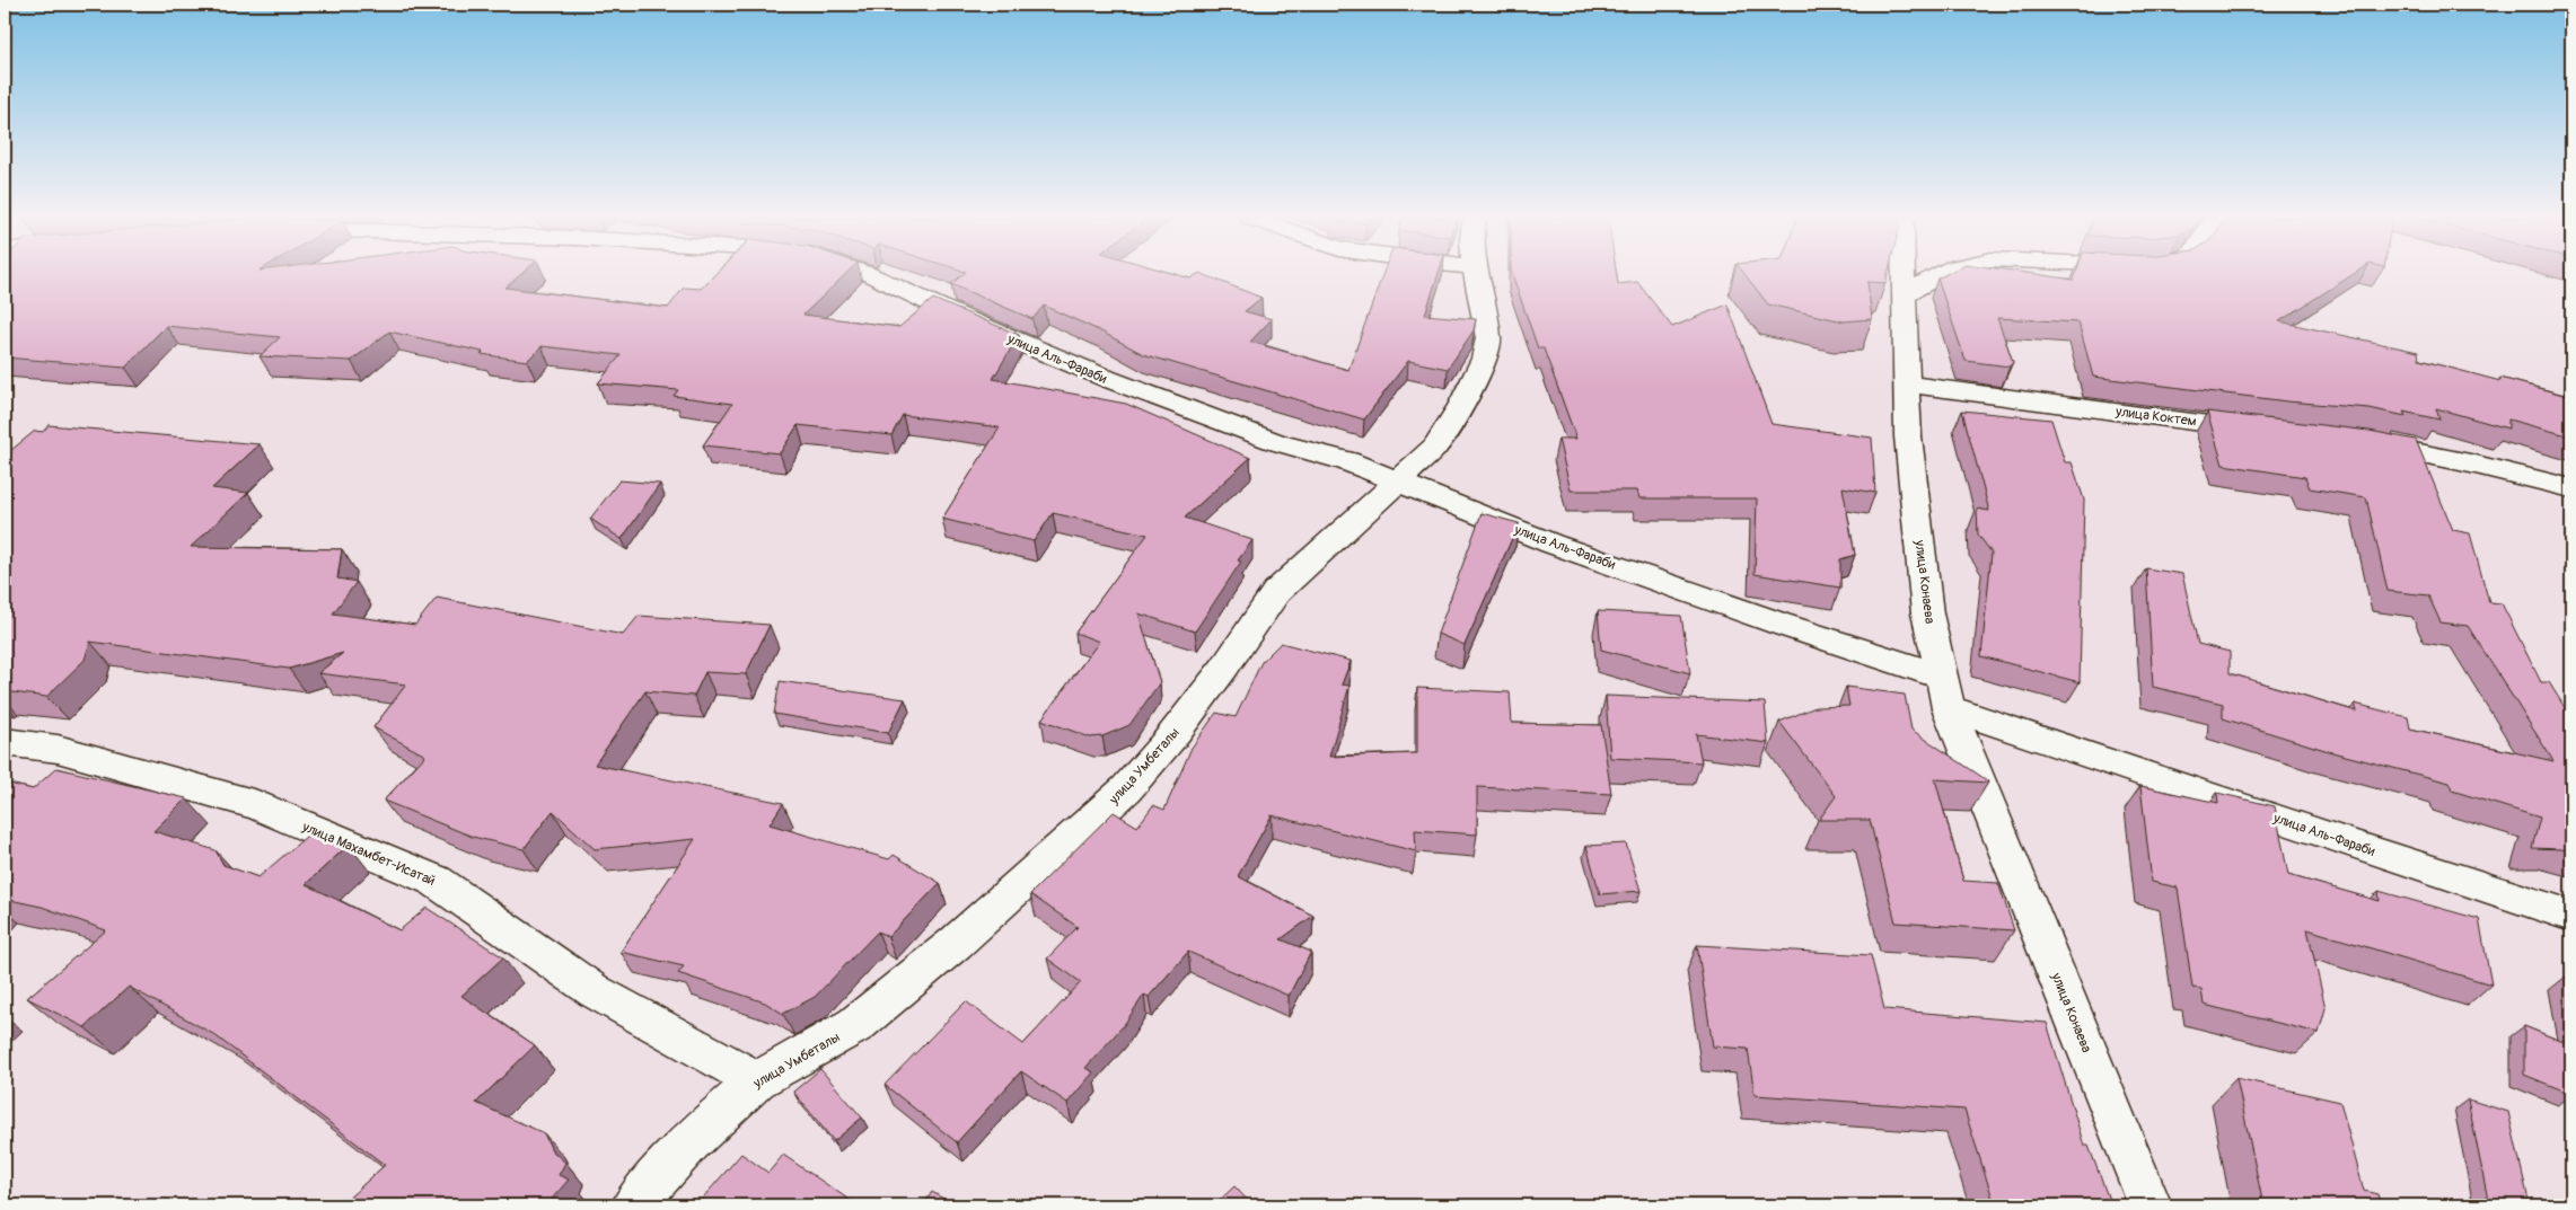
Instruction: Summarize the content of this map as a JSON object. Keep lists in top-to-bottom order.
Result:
{
  "streets": {
    "street": [
      "улица Аль-Фараби",
      "улица Коктем",
      "улица Конаева",
      "улица Умбеталы",
      "улица Махамбет-Исатай"
    ]
  },
  "crossings": [
    ["улица Аль-Фараби", "улица Конаева"],
    ["улица Аль-Фараби", "улица Умбеталы"],
    ["улица Коктем", "улица Конаева"],
    ["улица Умбеталы", "улица Махамбет-Исатай"]
  ]
}
